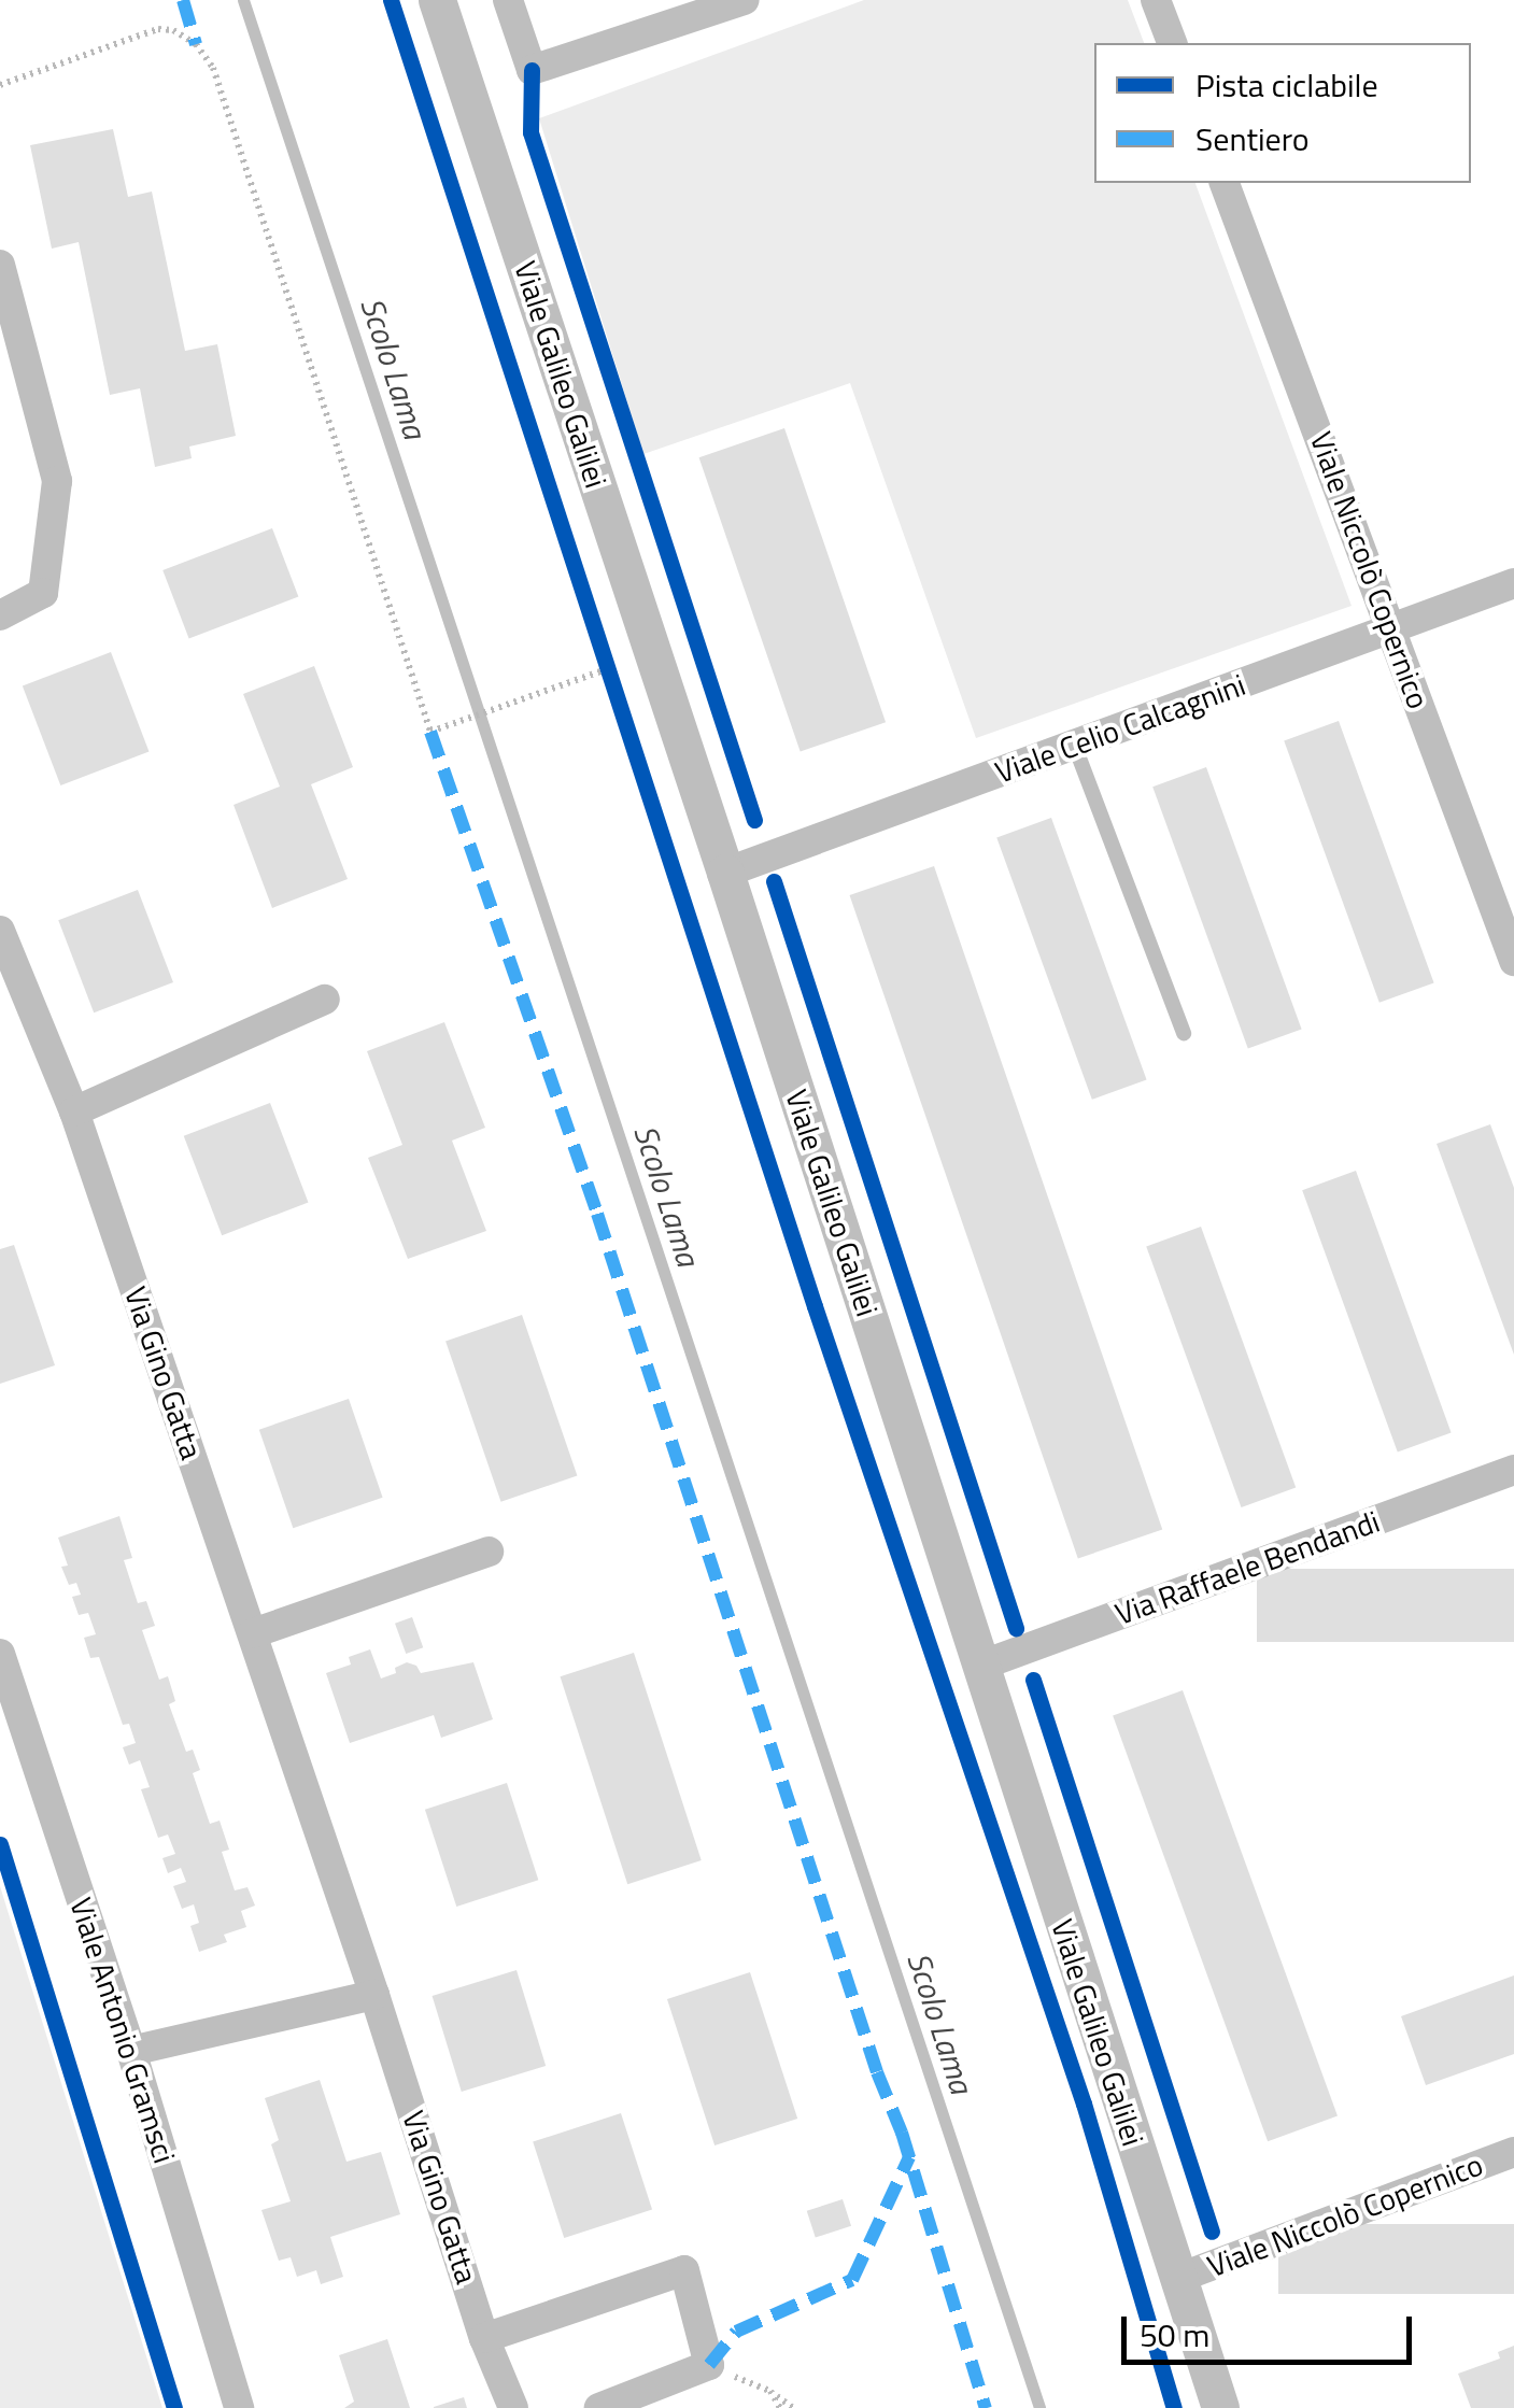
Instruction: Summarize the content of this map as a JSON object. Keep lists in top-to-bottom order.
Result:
{
  "streets": {
    "street": [
      "Viale Galileo Galilei",
      "Viale Niccolò Copernico",
      "Viale Celio Calcagnini",
      "Via Gino Gatta",
      "Via Raffaele Bendandi",
      "Viale Antonio Gramsci"
    ]
  },
  "crossings": [
    ["Viale Galileo Galilei", "Viale Niccolò Copernico"],
    ["Viale Galileo Galilei", "Viale Celio Calcagnini"],
    ["Viale Galileo Galilei", "Via Raffaele Bendandi"],
    ["Viale Niccolò Copernico", "Viale Celio Calcagnini"]
  ],
  "water": ["Scolo Lama"],
  "legend": ["Pista ciclabile", "Sentiero"],
  "scale_bar": "50 m"
}
